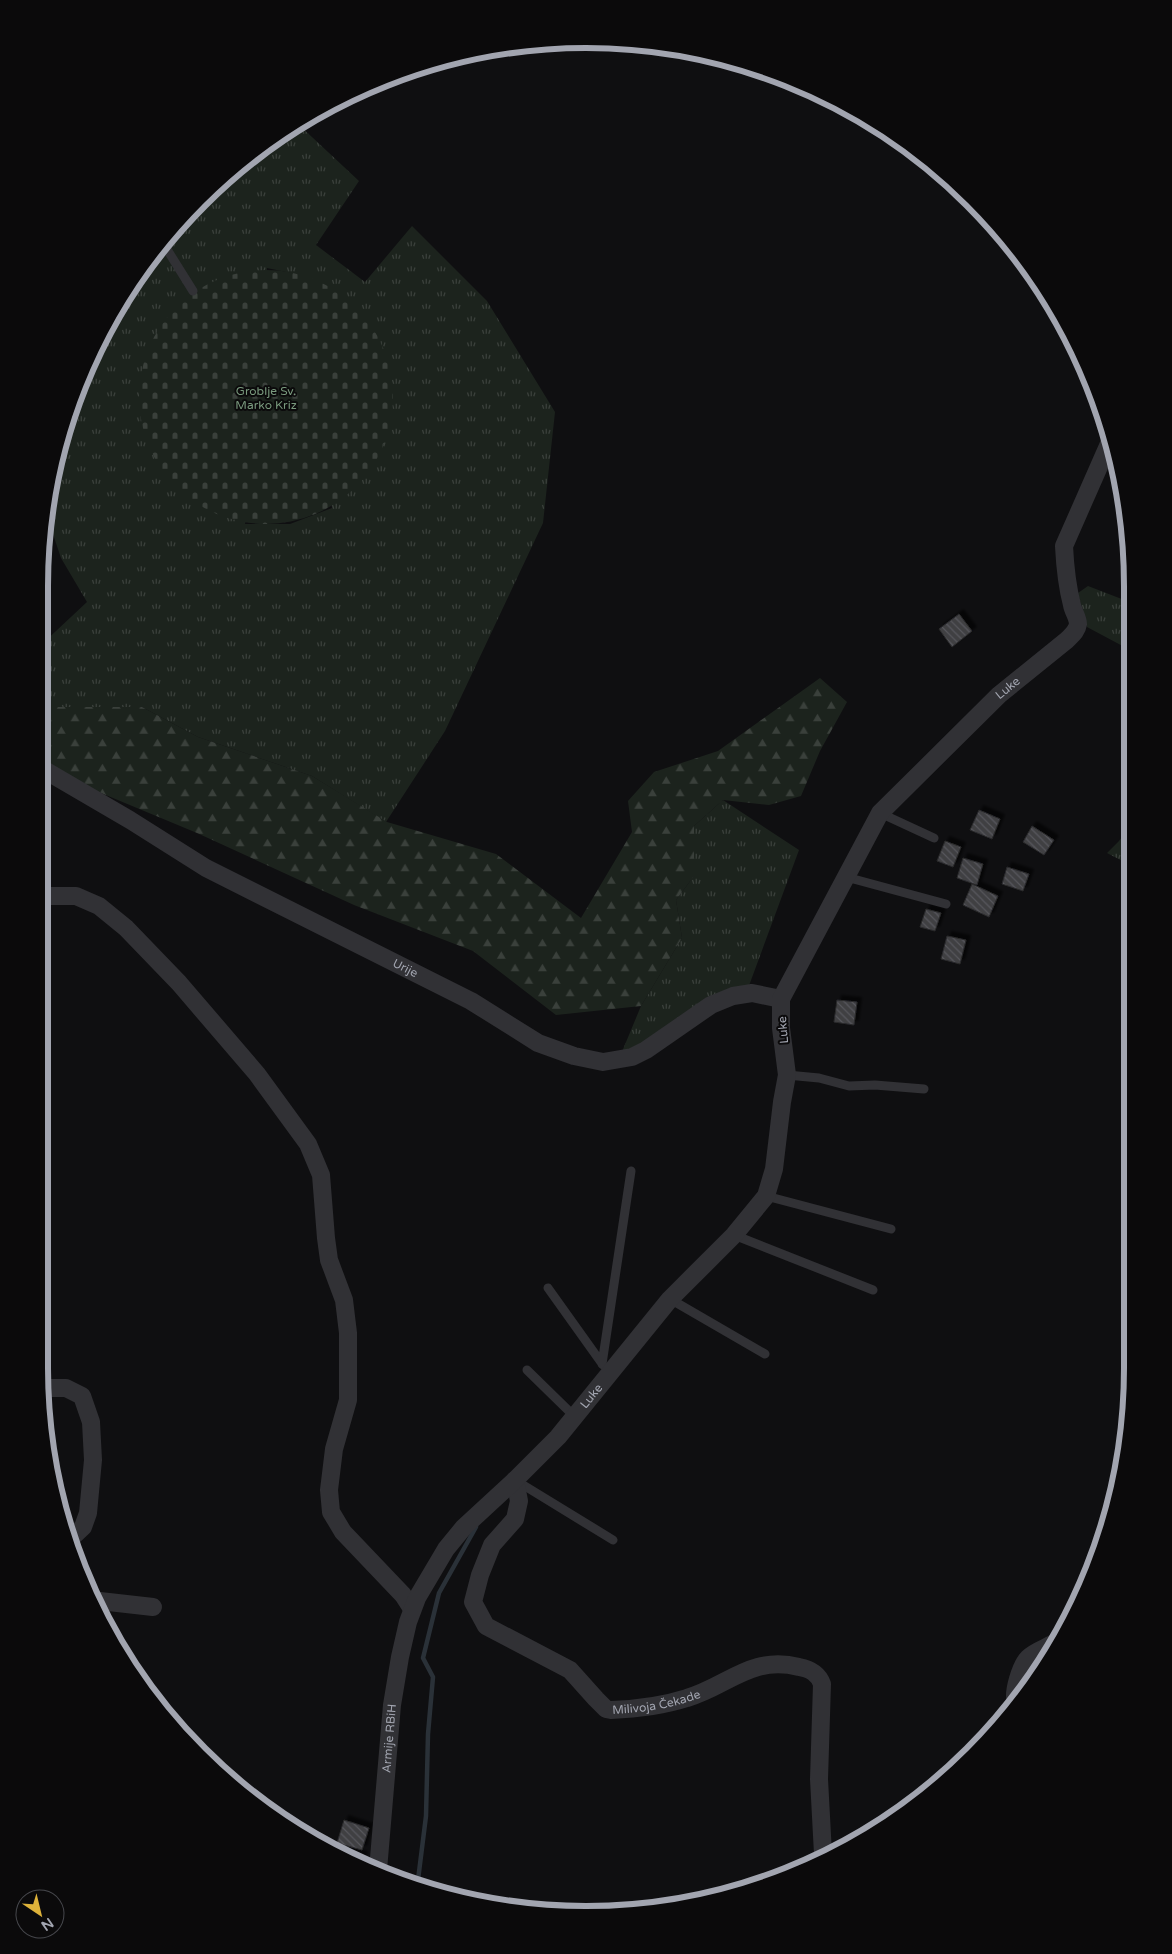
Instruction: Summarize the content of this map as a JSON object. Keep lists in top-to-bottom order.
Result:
{
  "streets": {
    "street": [
      "Luke",
      "Urije",
      "Milivoja Čekade",
      "Armije RBiH"
    ]
  },
  "crossings": [
    ["Luke", "Urije"],
    ["Luke", "Milivoja Čekade"],
    ["Luke", "Armije RBiH"]
  ],
  "parks": ["Groblje Sv. Marko Kriz"],
  "north": "bottom right"
}
